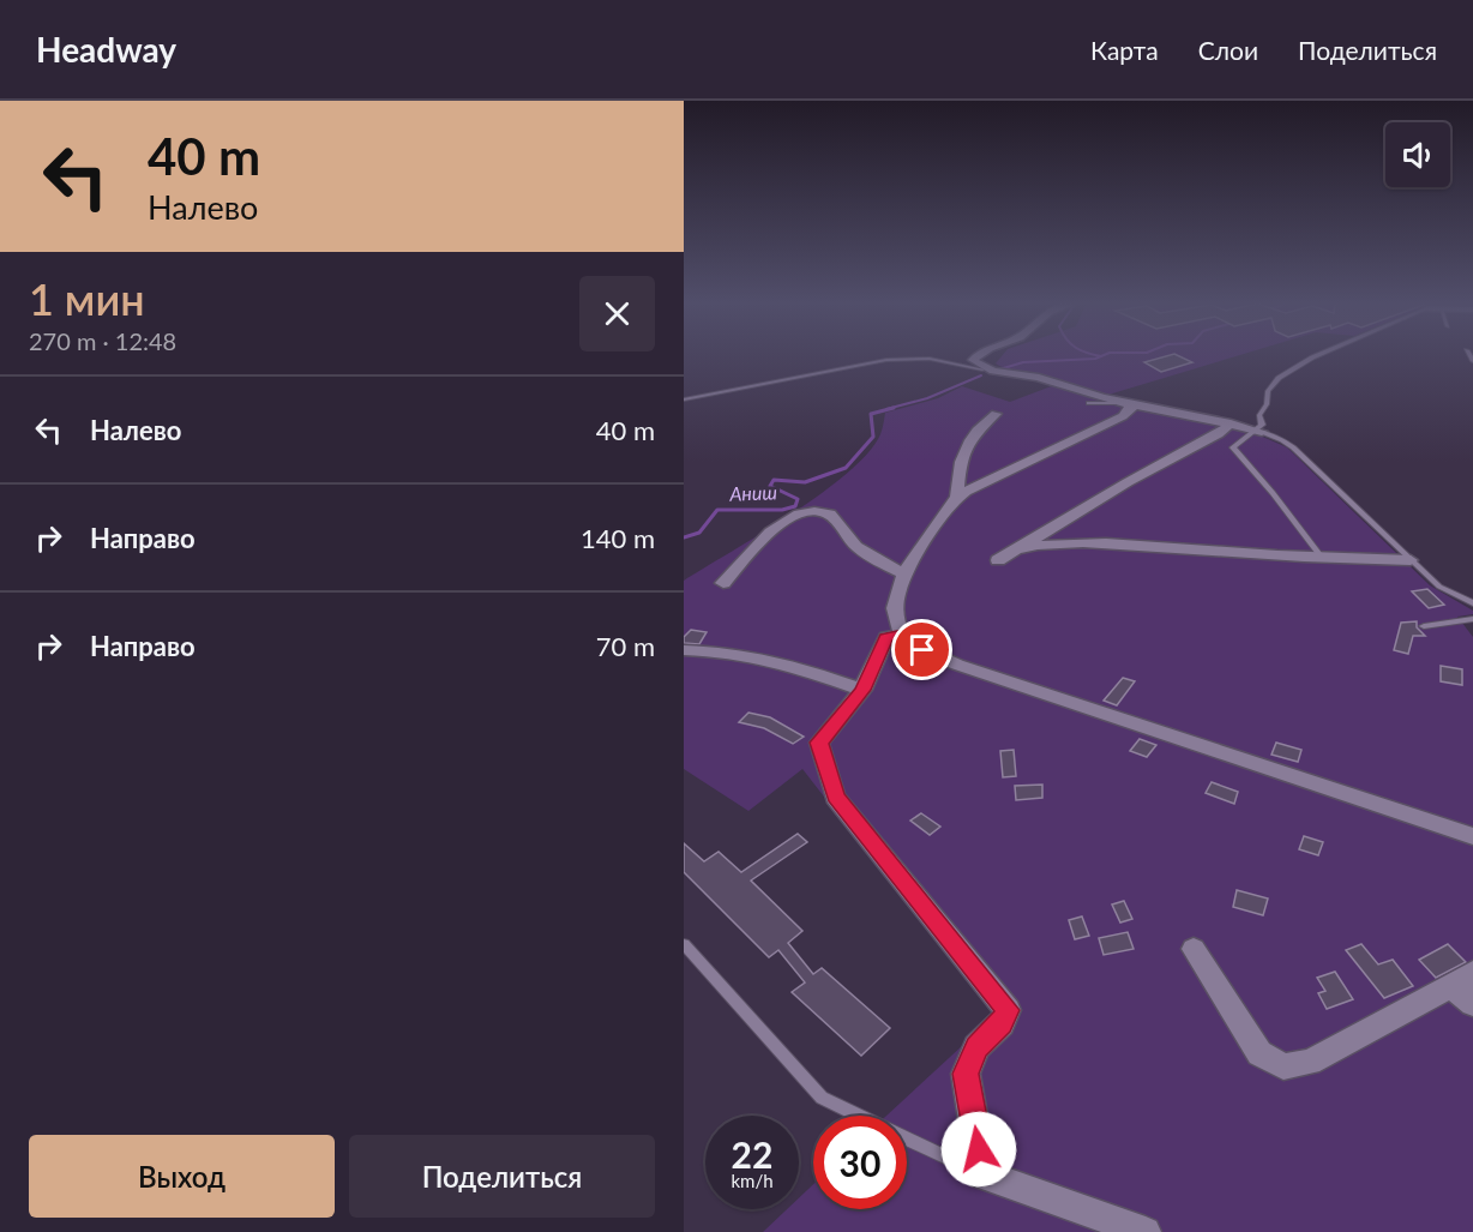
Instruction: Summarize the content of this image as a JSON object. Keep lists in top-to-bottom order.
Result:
{
  "water": ["Аниш"],
  "page": {
    "header": "Headway",
    "nav": ["Карта", "Слои", "Поделиться"],
    "turn": ["40 m", "Налево"],
    "heading": ["1 мин", "270 m · 12:48"],
    "list": [
      {
        "name": "Налево",
        "value": "40 m"
      },
      {
        "name": "Направо",
        "value": "140 m"
      },
      {
        "name": "Направо",
        "value": "70 m"
      }
    ],
    "speed": "22 km/h",
    "limit": "30",
    "buttons": ["Выход", "Поделиться"]
  }
}
